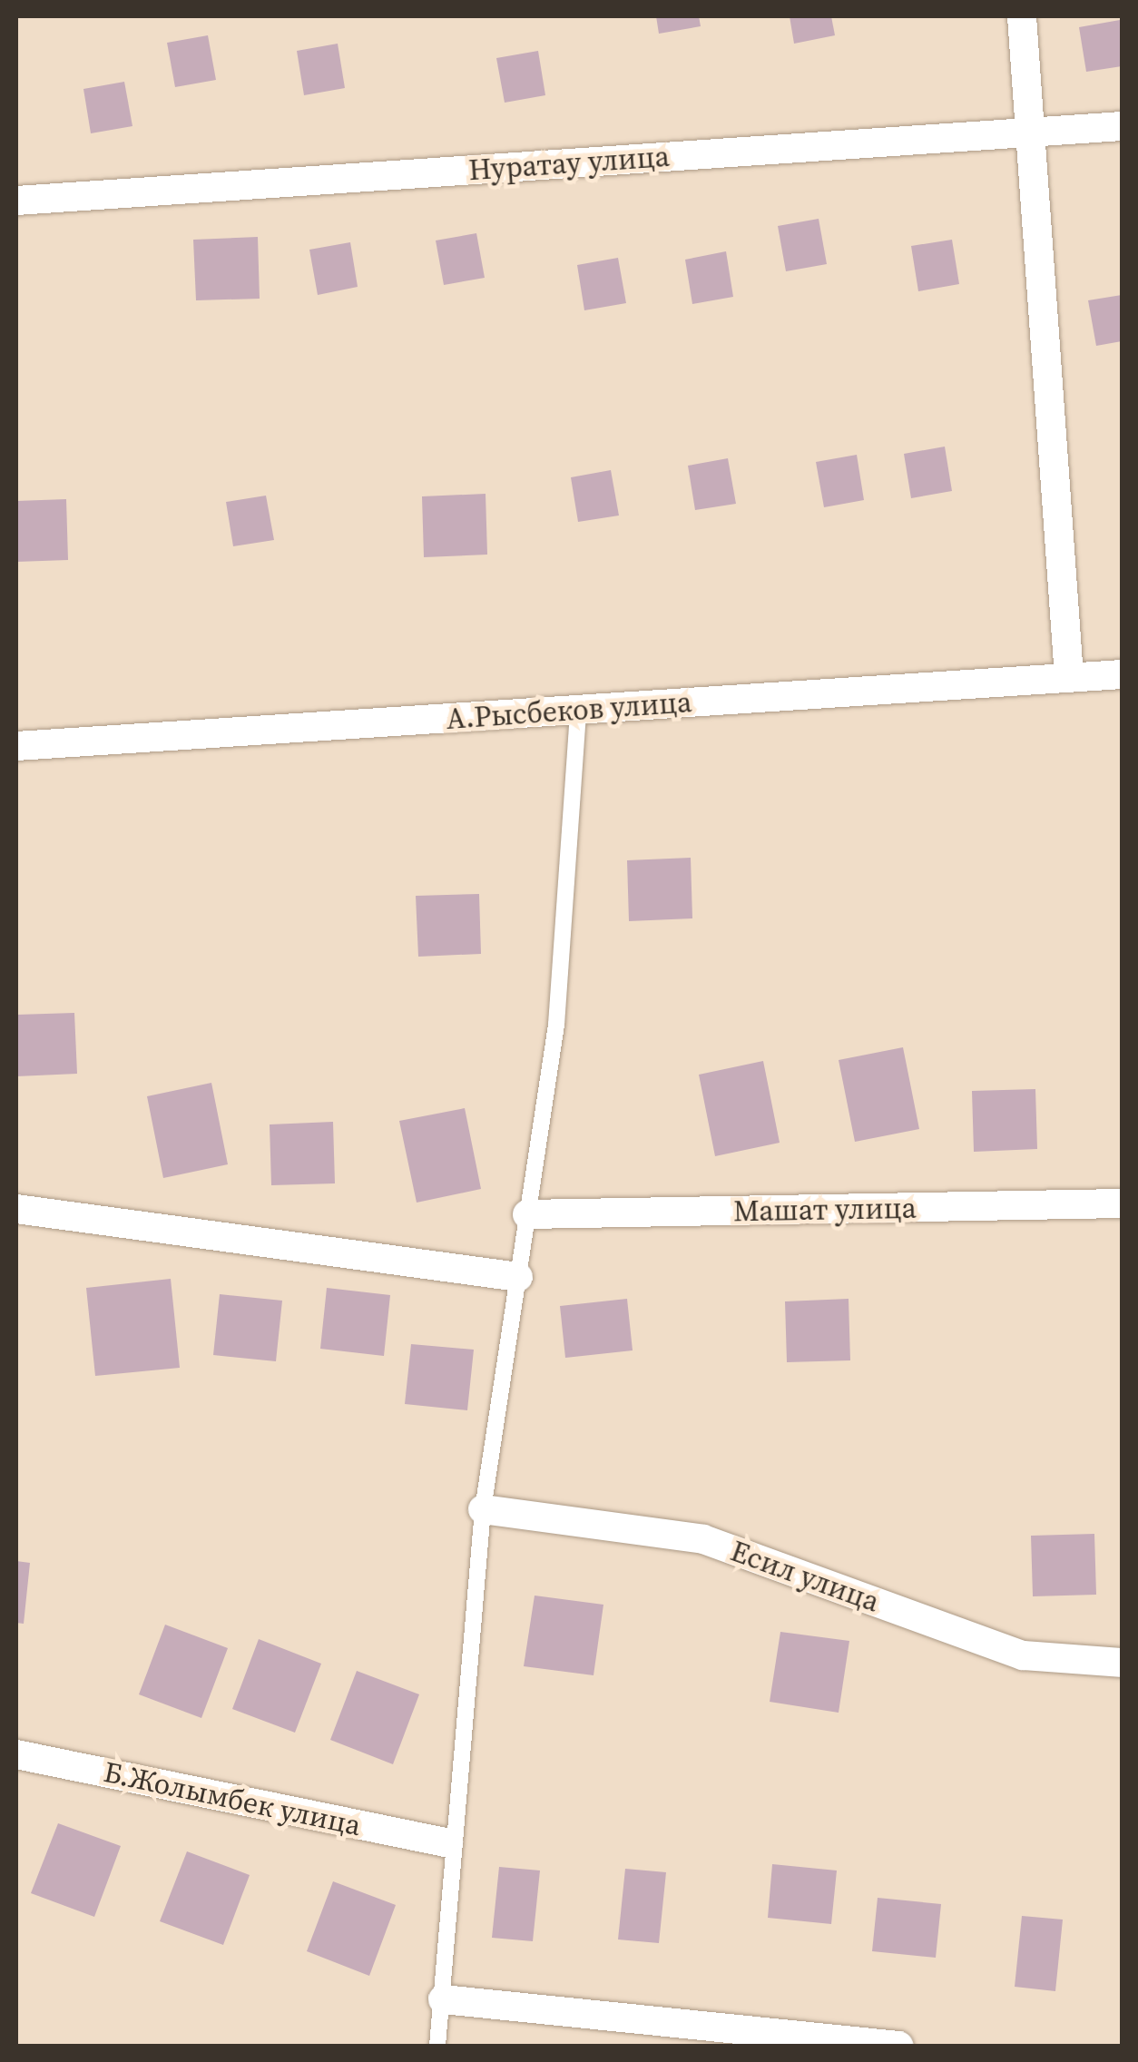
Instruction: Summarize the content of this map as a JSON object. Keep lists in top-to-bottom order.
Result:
{
  "streets": {
    "street": [
      "Нуратау улица",
      "А.Рысбеков улица",
      "Машат улица",
      "Есил улица",
      "Б.Жолымбек улица"
    ]
  }
}
